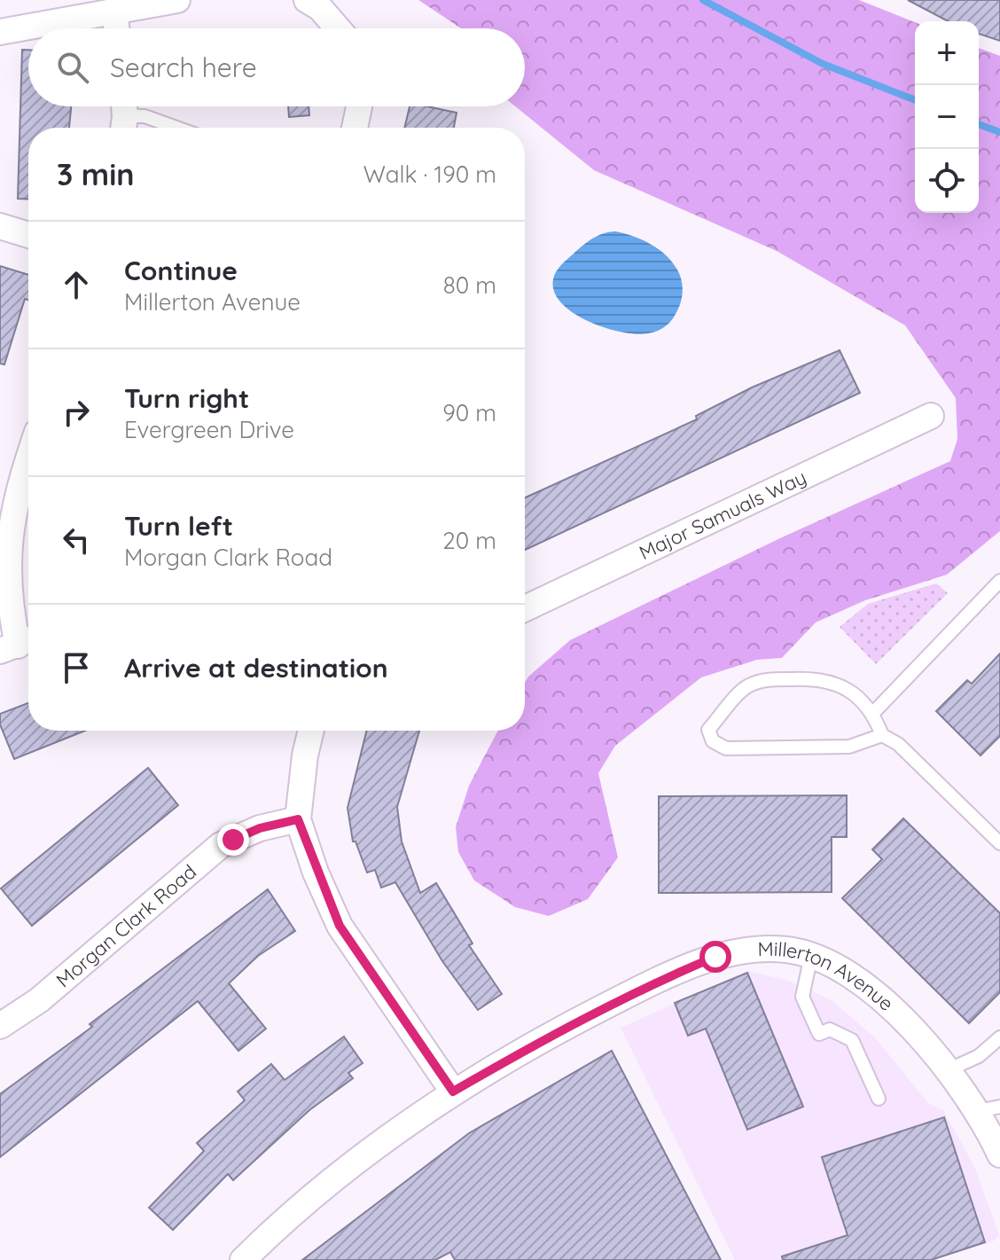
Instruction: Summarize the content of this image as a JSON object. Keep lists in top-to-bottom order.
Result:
{
  "streets": {
    "street": ["Major Samuals Way", "Morgan Clark Road", "Millerton Avenue"]
  },
  "page": {
    "map_buttons": ["+", "−"],
    "search": "Search here",
    "heading": ["3 min", "Walk · 190 m"],
    "list": [
      ["Continue", "Millerton Avenue", "80 m"],
      ["Turn right", "Evergreen Drive", "90 m"],
      ["Turn left", "Morgan Clark Road", "20 m"],
      "Arrive at destination"
    ]
  }
}
